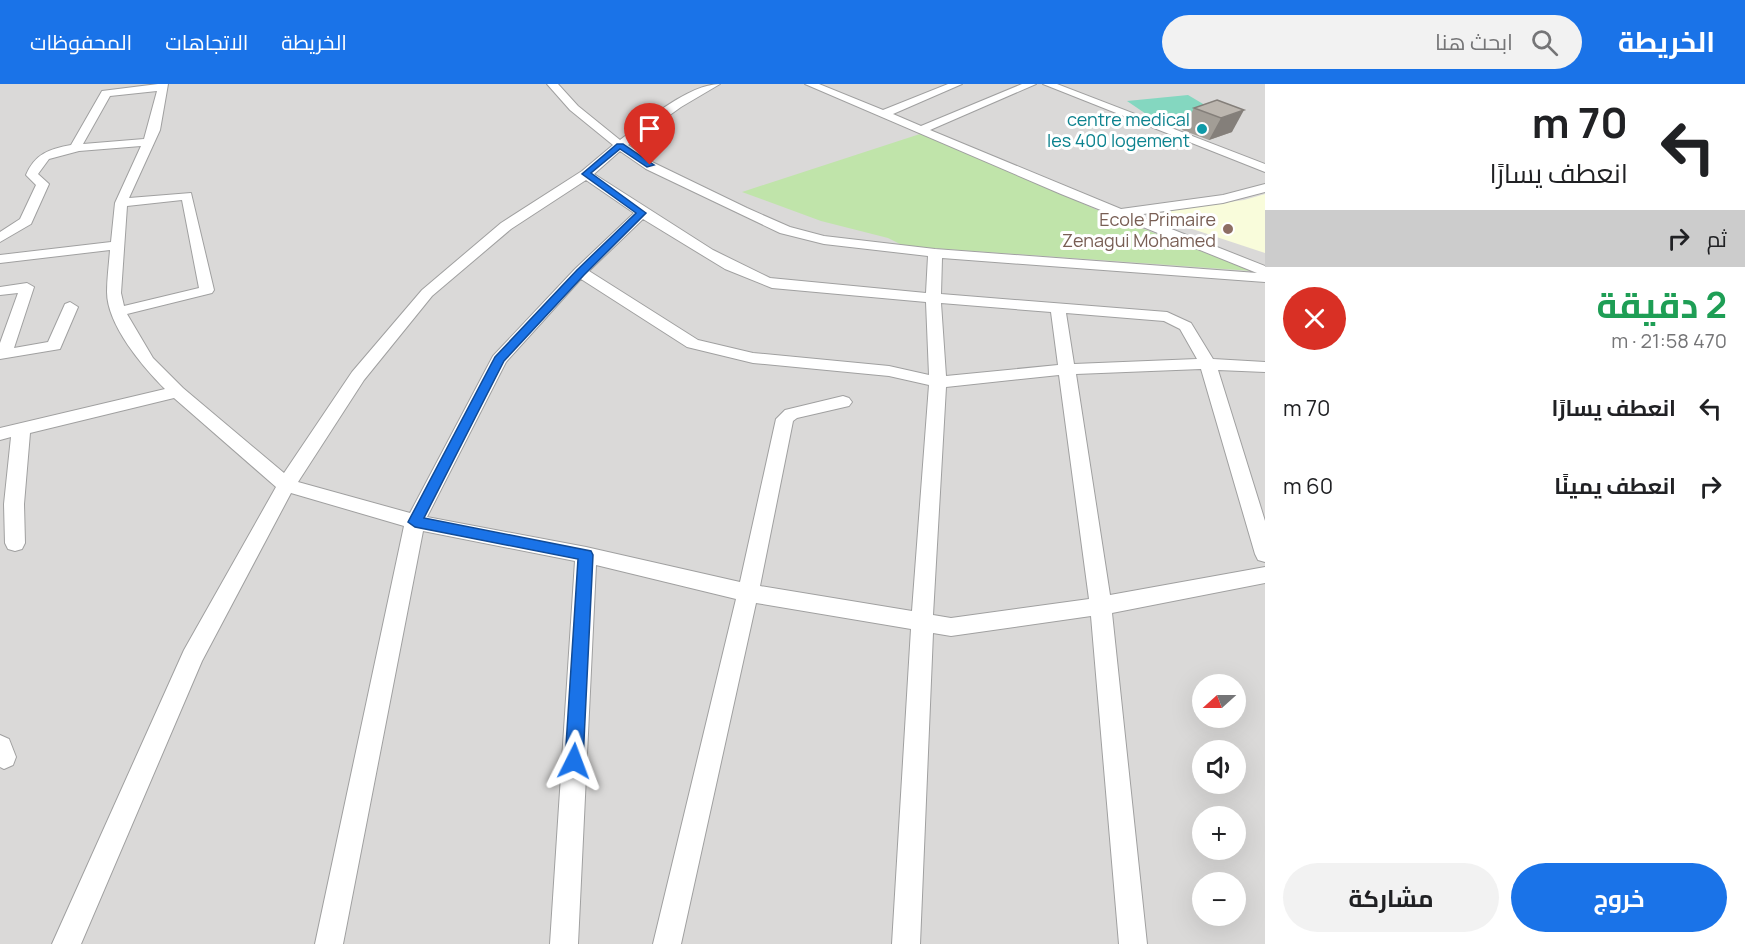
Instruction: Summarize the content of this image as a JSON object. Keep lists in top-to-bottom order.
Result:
{
  "places": ["centre medical les 400 logement", "Ecole Primaire Zenagui Mohamed"],
  "north": "left",
  "page": {
    "header": "الخريطة",
    "search": "ابحث هنا",
    "nav": ["الخريطة", "الاتجاهات", "المحفوظات"],
    "turn": ["70 m", "انعطف يسارًا"],
    "then": "ثم",
    "heading": ["2 دقيقة", "470 m · 21:58"],
    "list": [
      {
        "name": "انعطف يسارًا",
        "value": "70 m"
      },
      {
        "name": "انعطف يمينًا",
        "value": "60 m"
      }
    ],
    "map_buttons": ["+", "−"],
    "buttons": ["خروج", "مشاركة"]
  }
}
